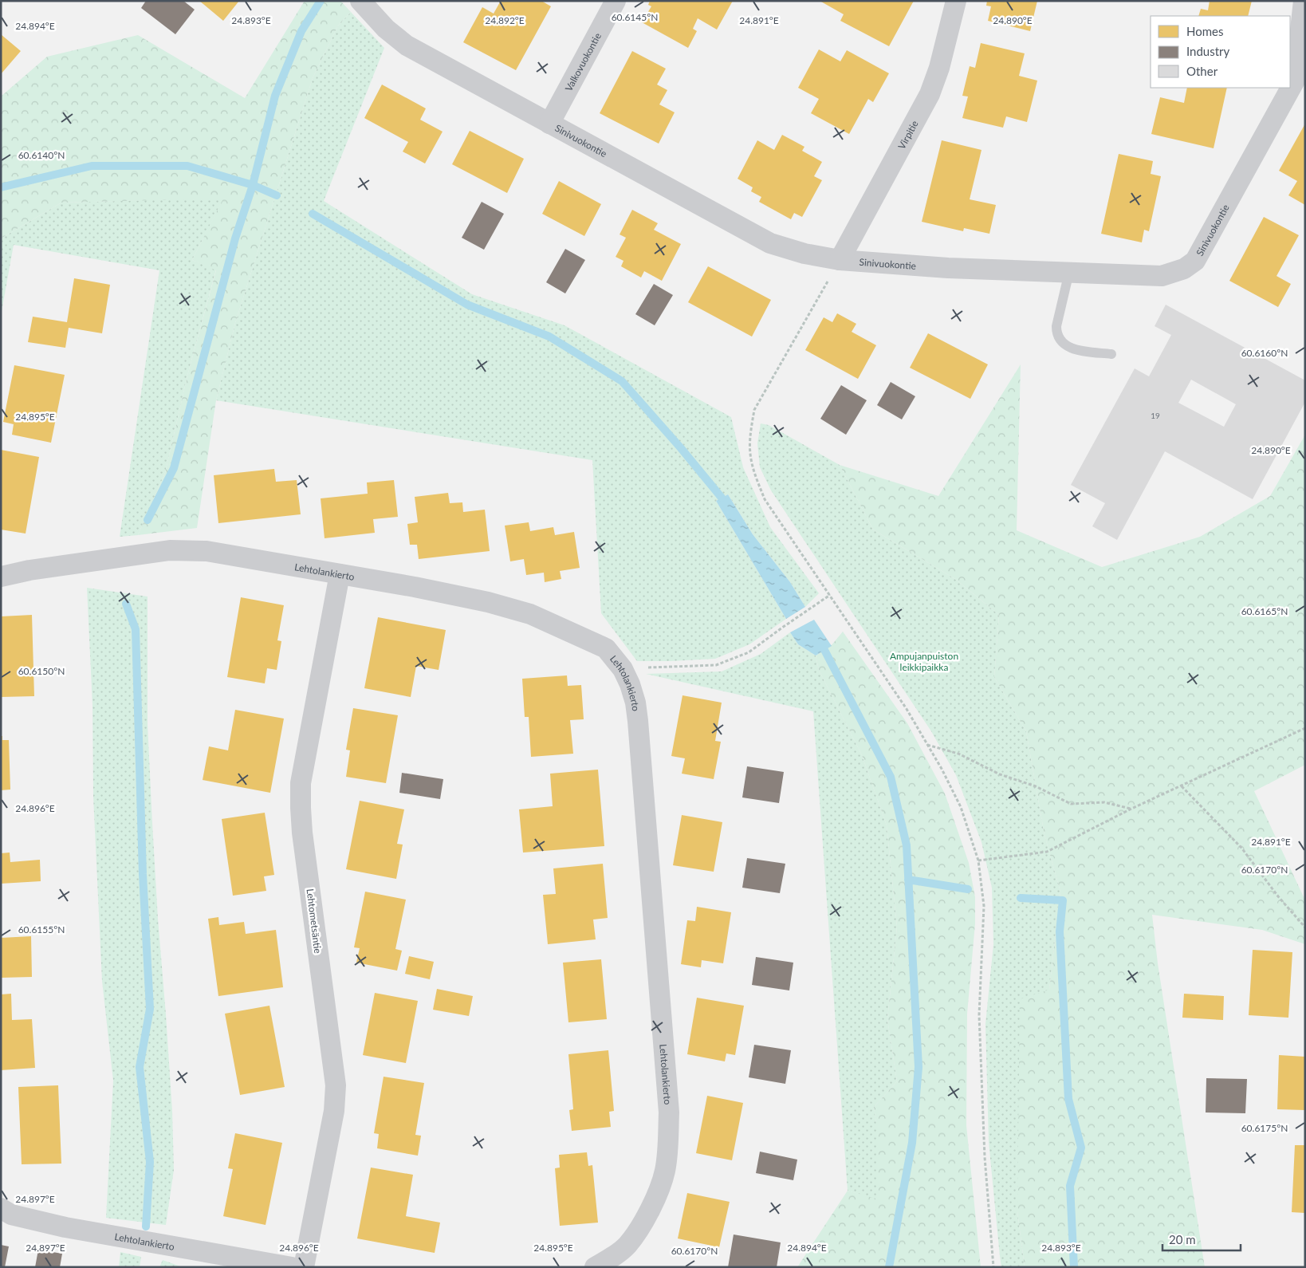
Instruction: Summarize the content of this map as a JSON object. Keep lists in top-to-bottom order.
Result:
{
  "streets": {
    "street": [
      "Valkovuokontie",
      "Virpitie",
      "Sinivuokontie",
      "Lehtolankierto",
      "Lehtometsäntie"
    ]
  },
  "crossings": [
    ["Valkovuokontie", "Sinivuokontie"],
    ["Virpitie", "Sinivuokontie"],
    ["Lehtolankierto", "Lehtometsäntie"]
  ],
  "parks": ["Ampujanpuiston leikkipaikka"],
  "house_numbers": ["19"],
  "legend": ["Homes", "Industry", "Other"],
  "scale_bar": "20 m",
  "coordinates": [
    "60.6145°N",
    "24.893°E",
    "24.892°E",
    "24.891°E",
    "24.890°E",
    "24.894°E",
    "60.6140°N",
    "60.6160°N",
    "24.895°E",
    "60.6165°N",
    "60.6150°N",
    "24.896°E",
    "60.6170°N",
    "60.6155°N",
    "60.6175°N",
    "24.897°E"
  ]
}
